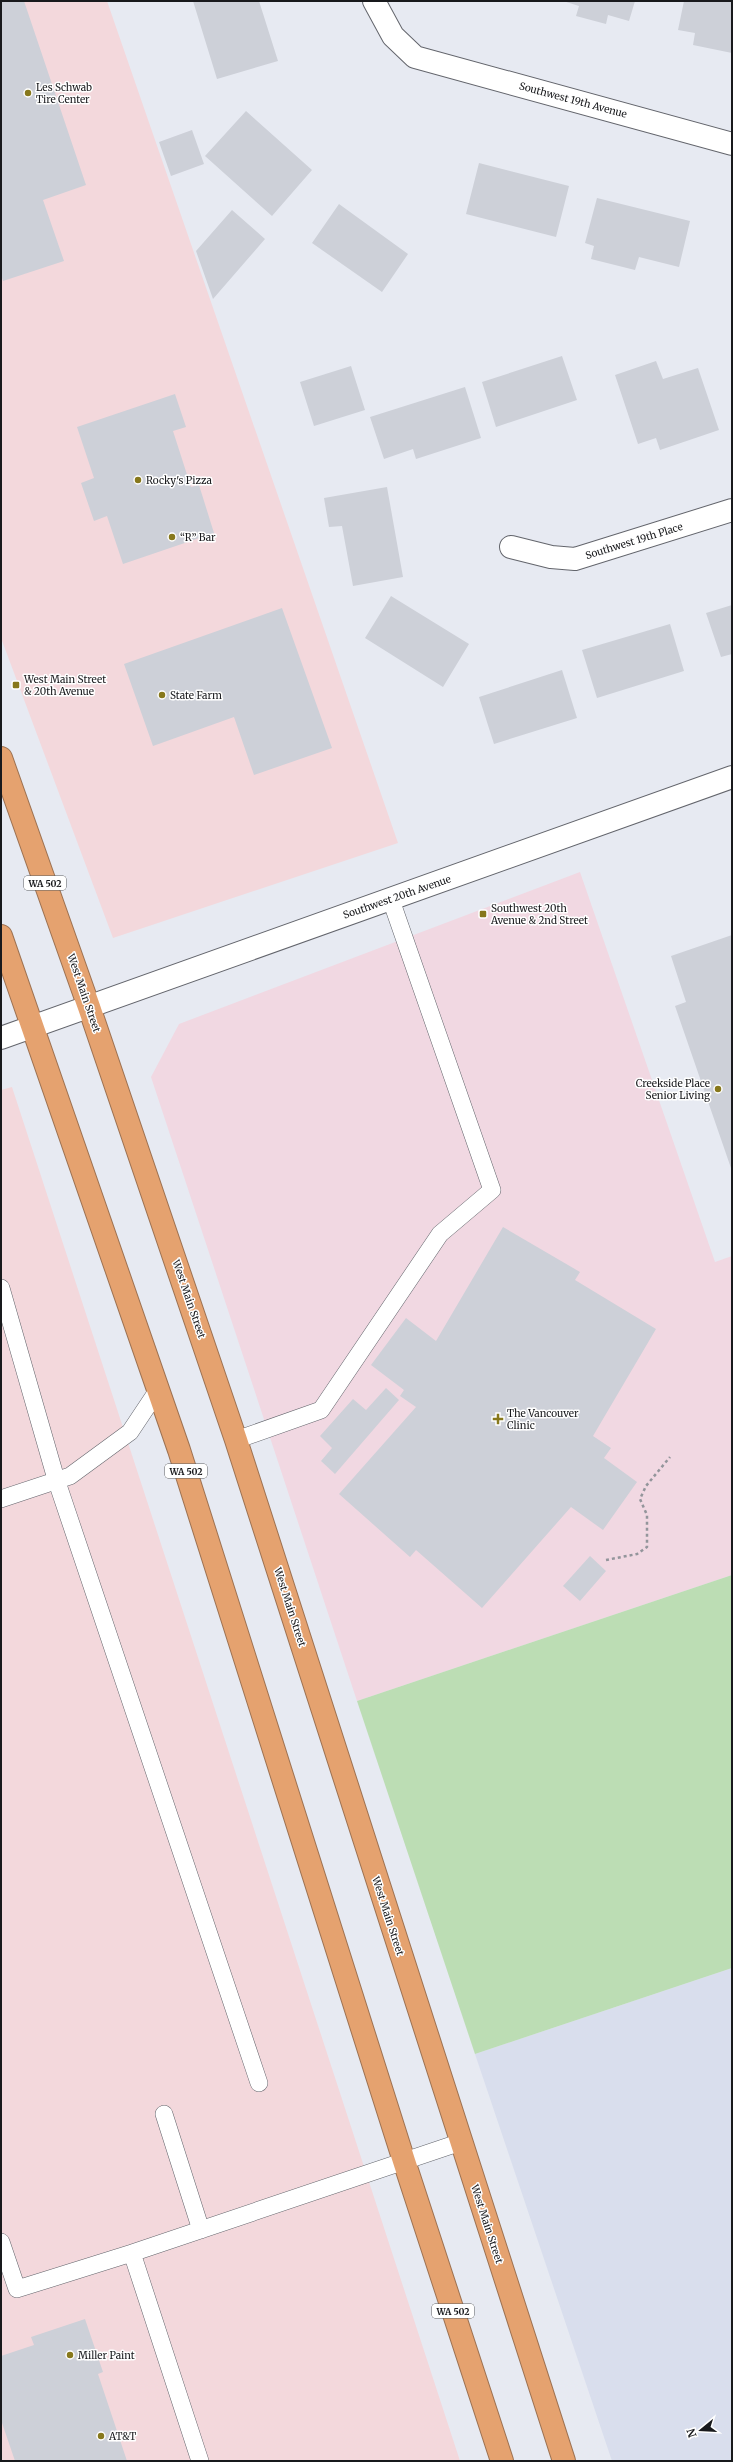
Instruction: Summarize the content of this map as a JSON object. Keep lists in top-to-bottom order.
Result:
{
  "streets": {
    "highway": ["WA 502", "West Main Street"],
    "street": ["Southwest 19th Avenue", "Southwest 19th Place", "Southwest 20th Avenue"]
  },
  "crossings": [
    ["WA 502", "Southwest 20th Avenue"],
    ["Southwest 20th Avenue", "West Main Street"]
  ],
  "places": {
    "other": [
      "Les Schwab Tire Center",
      "Rocky's Pizza",
      "“R” Bar",
      "State Farm",
      "Creekside Place Senior Living",
      "Miller Paint",
      "AT&T"
    ],
    "transit": ["West Main Street & 20th Avenue", "Southwest 20th Avenue & 2nd Street"],
    "health": ["The Vancouver Clinic"]
  },
  "north": "left"
}
